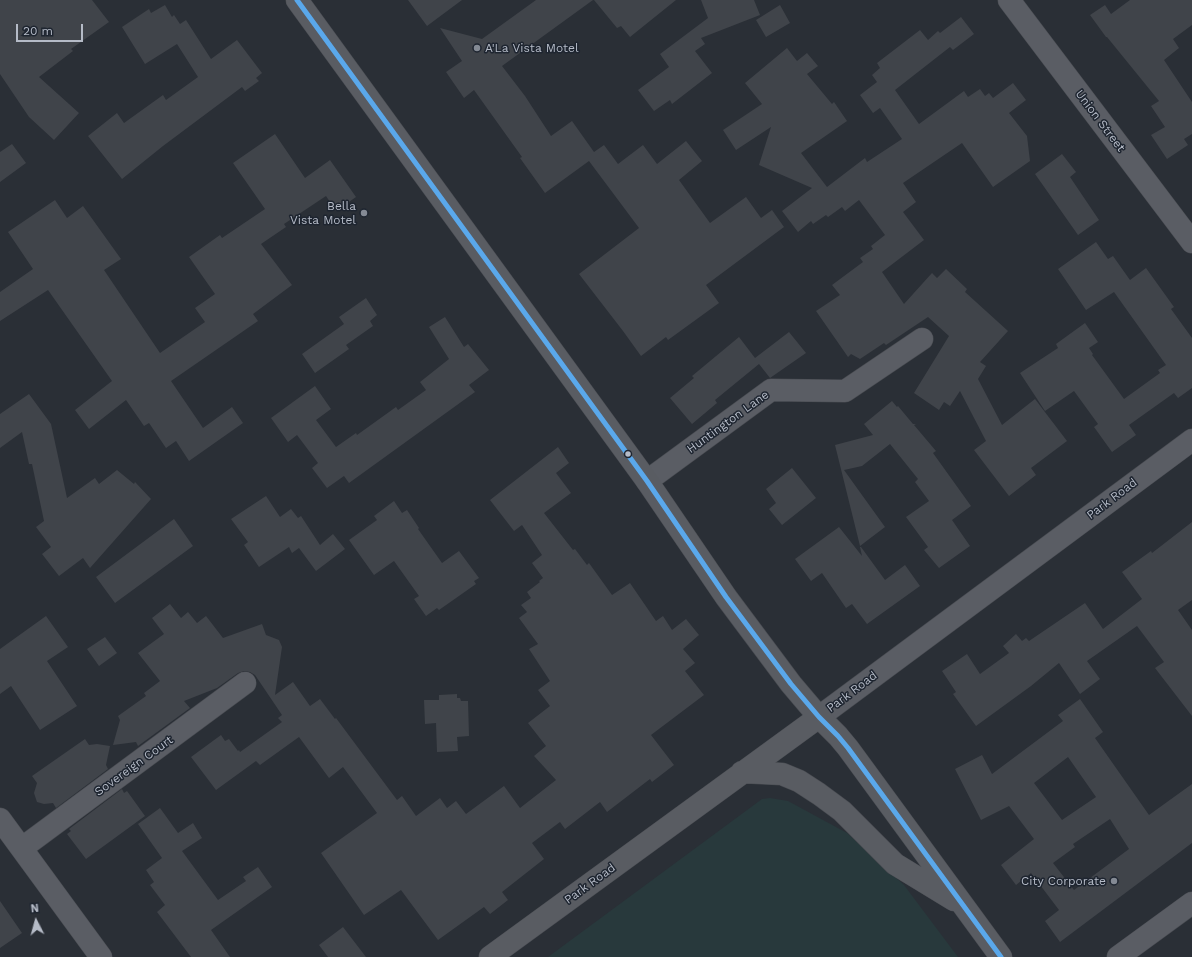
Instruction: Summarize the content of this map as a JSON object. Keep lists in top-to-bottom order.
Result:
{
  "streets": {
    "main road": ["Park Road"],
    "street": ["Union Street", "Huntington Lane", "Sovereign Court"]
  },
  "places": ["A'La Vista Motel", "Bella Vista Motel", "City Corporate"],
  "scale_bar": "20 m",
  "north": "top"
}
